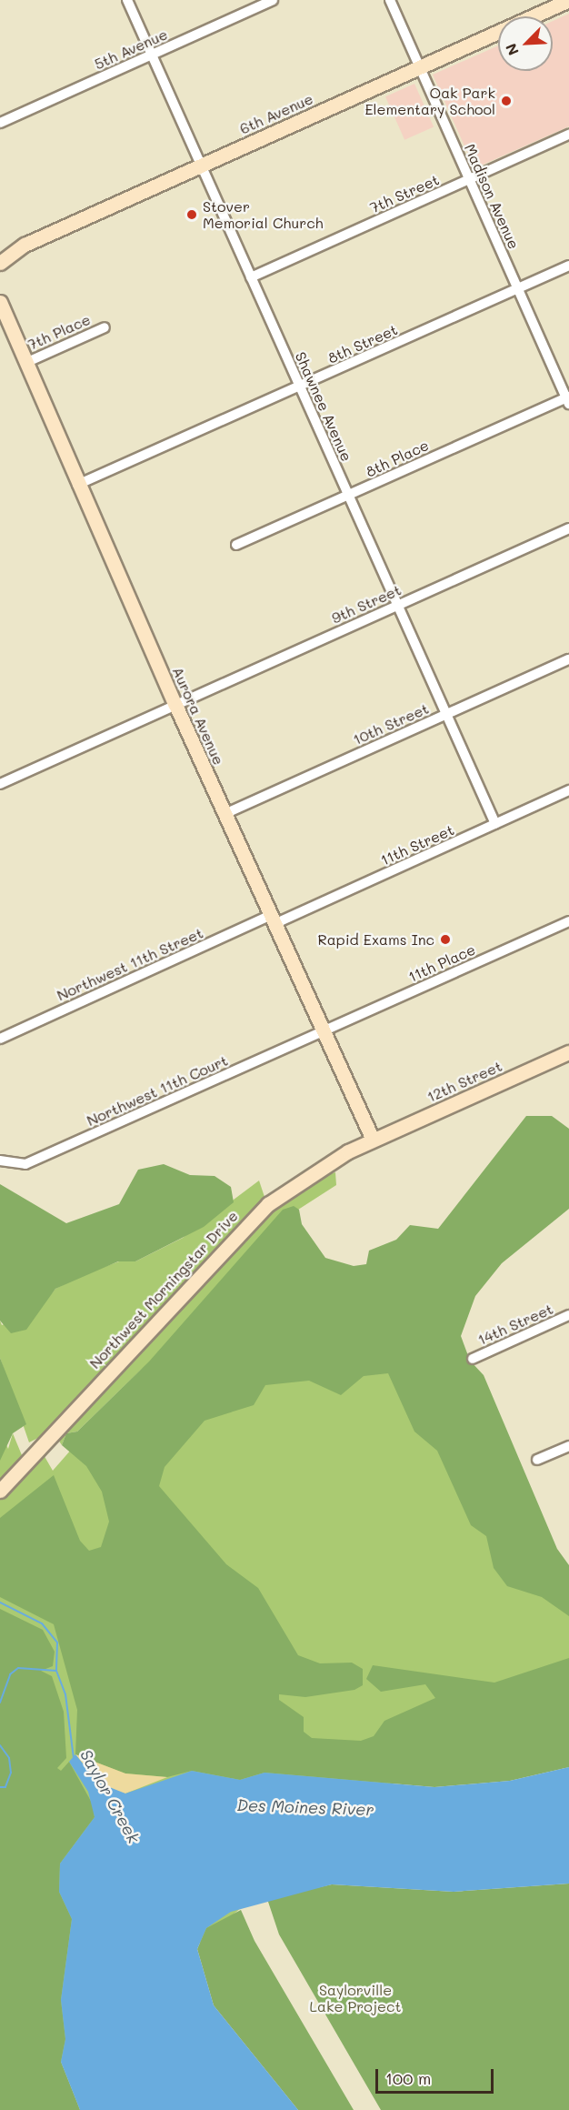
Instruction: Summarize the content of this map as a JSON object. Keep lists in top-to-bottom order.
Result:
{
  "streets": {
    "main road": [
      "6th Avenue",
      "Aurora Avenue",
      "12th Street",
      "Northwest Morningstar Drive"
    ],
    "street": [
      "5th Avenue",
      "7th Street",
      "Madison Avenue",
      "7th Place",
      "8th Street",
      "Shawnee Avenue",
      "8th Place",
      "9th Street",
      "10th Street",
      "11th Street",
      "11th Place",
      "Northwest 11th Street",
      "Northwest 11th Court",
      "14th Street"
    ]
  },
  "crossings": [
    ["5th Avenue", "Shawnee Avenue"],
    ["6th Avenue", "Madison Avenue"],
    ["6th Avenue", "Shawnee Avenue"],
    ["7th Street", "Madison Avenue"],
    ["7th Street", "Shawnee Avenue"],
    ["Madison Avenue", "8th Street"],
    ["Madison Avenue", "8th Place"],
    ["7th Place", "Aurora Avenue"],
    ["8th Street", "Shawnee Avenue"],
    ["8th Street", "Aurora Avenue"],
    ["Shawnee Avenue", "8th Place"],
    ["Shawnee Avenue", "9th Street"],
    ["Shawnee Avenue", "10th Street"],
    ["Shawnee Avenue", "11th Street"],
    ["9th Street", "Aurora Avenue"],
    ["Aurora Avenue", "10th Street"],
    ["Aurora Avenue", "11th Street"],
    ["Aurora Avenue", "11th Place"],
    ["Aurora Avenue", "Northwest 11th Street"],
    ["Aurora Avenue", "12th Street"],
    ["Aurora Avenue", "Northwest 11th Court"],
    ["Aurora Avenue", "Northwest Morningstar Drive"],
    ["11th Street", "Northwest 11th Street"],
    ["11th Place", "Northwest 11th Court"],
    ["12th Street", "Northwest Morningstar Drive"]
  ],
  "water": ["Saylor Creek", "Des Moines River"],
  "parks": ["Saylorville Lake Project"],
  "places": ["Oak Park Elementary School", "Stover Memorial Church", "Rapid Exams Inc"],
  "scale_bar": "100 m",
  "north": "bottom left"
}
